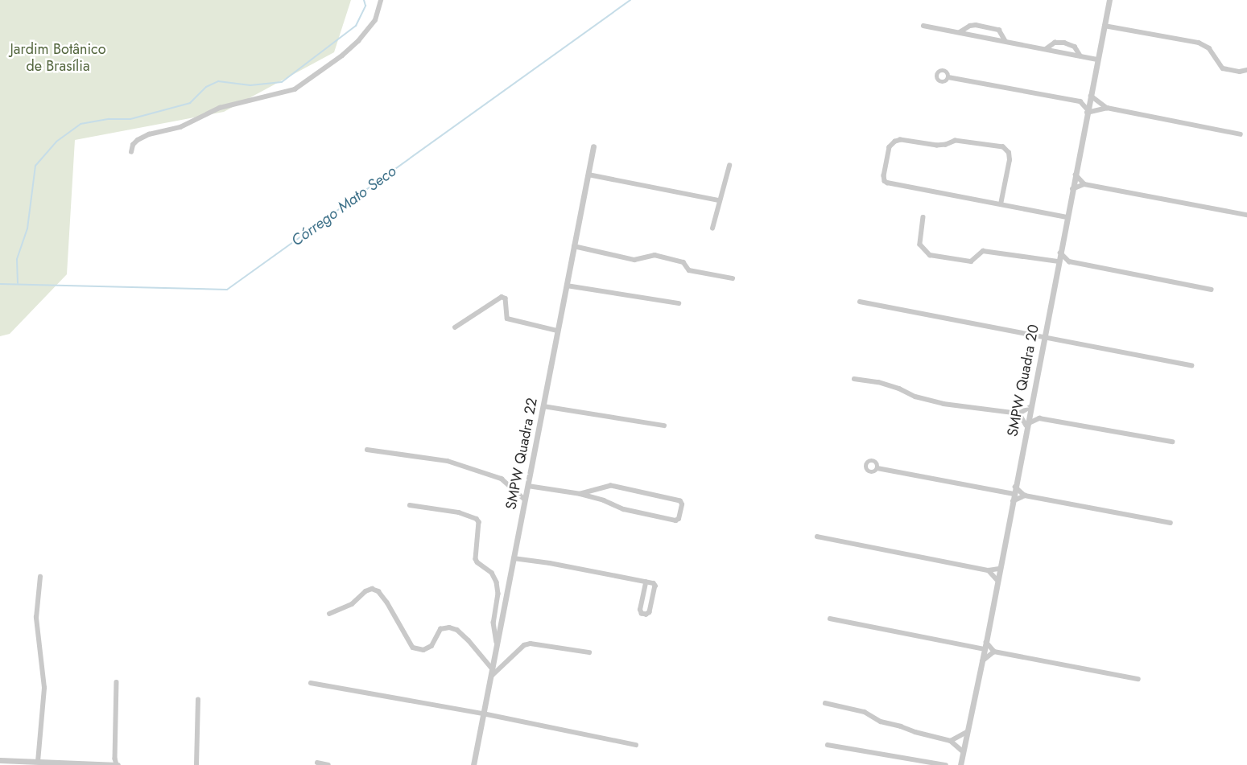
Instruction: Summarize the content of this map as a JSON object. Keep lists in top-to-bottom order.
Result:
{
  "streets": {
    "street": ["SMPW Quadra 20", "SMPW Quadra 22"]
  },
  "water": ["Córrego Mato Seco"],
  "parks": ["Jardim Botânico de Brasília"]
}
